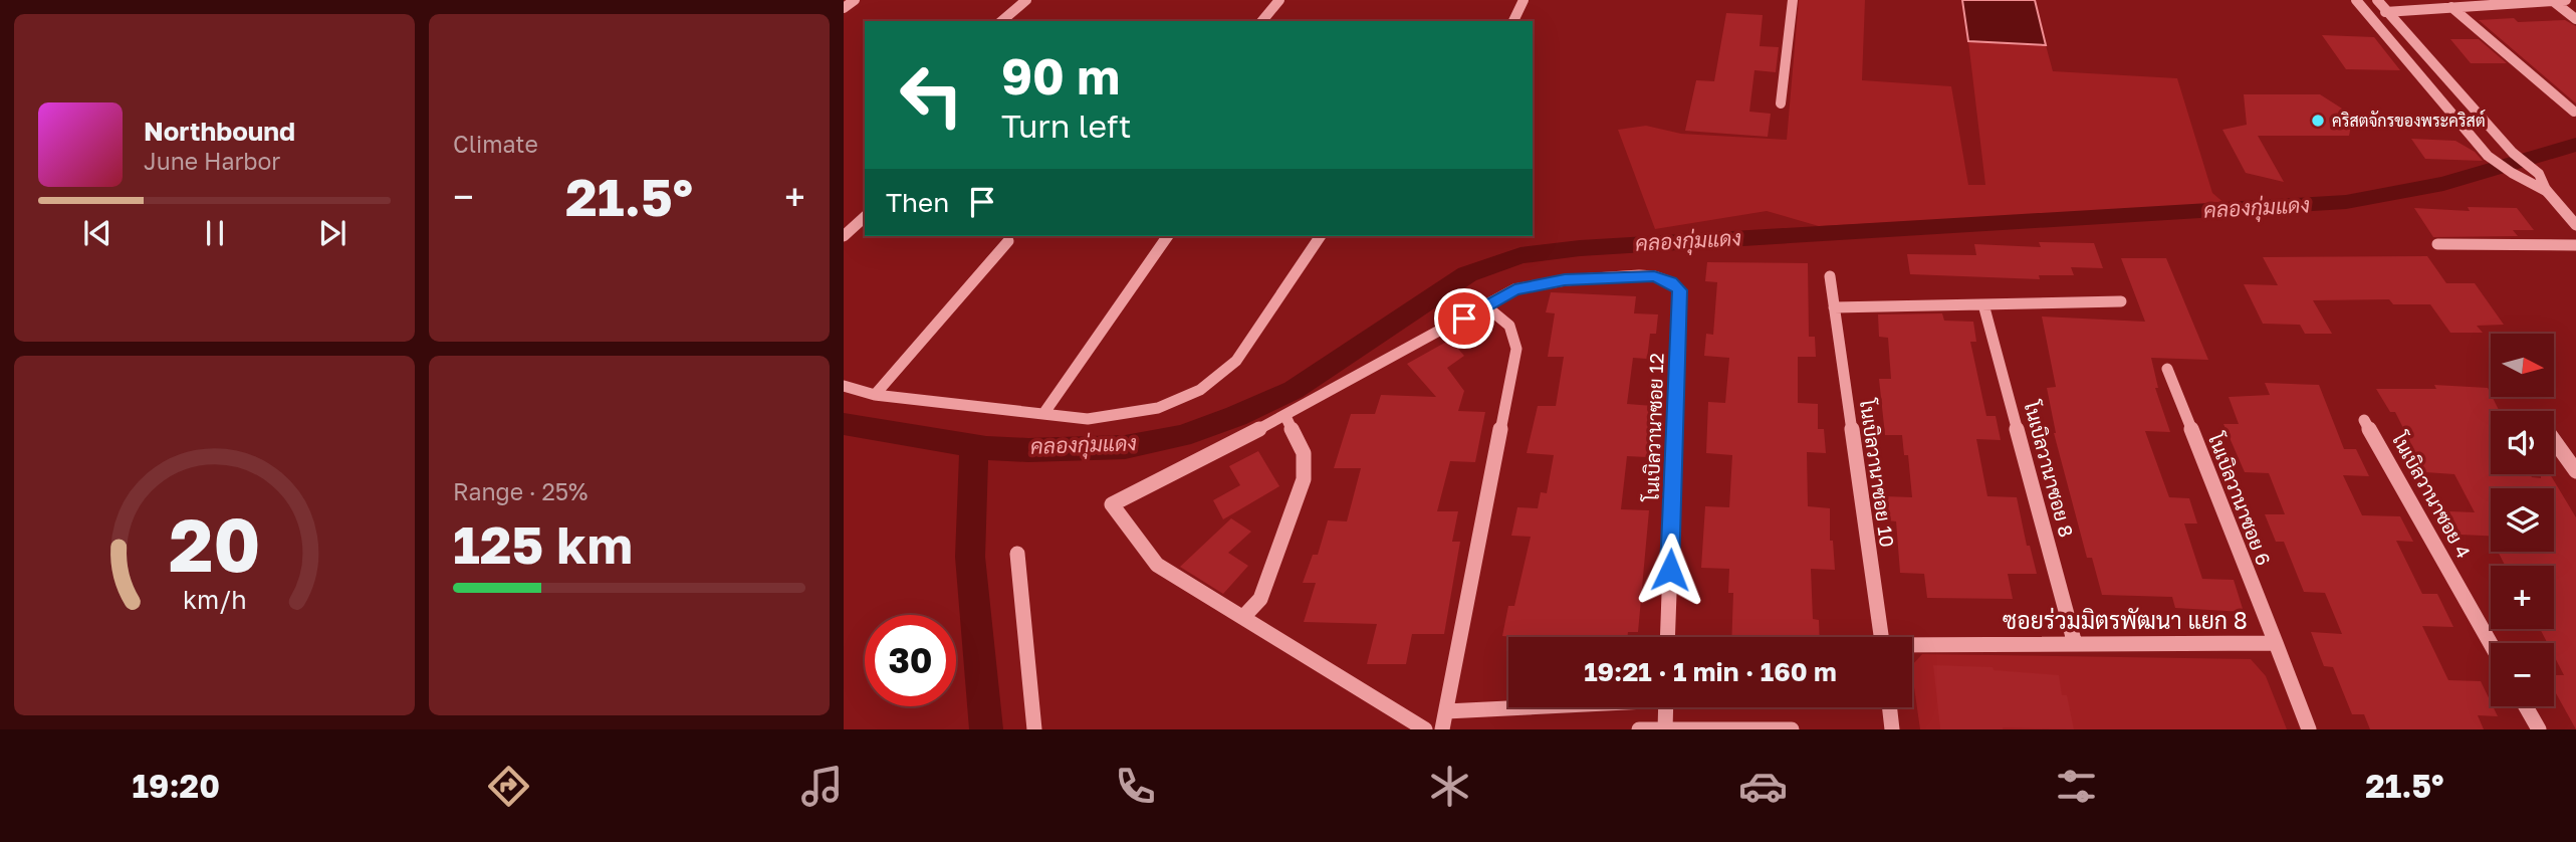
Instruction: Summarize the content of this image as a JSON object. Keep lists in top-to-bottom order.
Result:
{
  "streets": {
    "street": [
      "โนเบิลวานาซอย 12",
      "โนเบิลวานาซอย 8",
      "โนเบิลวานาซอย 10",
      "โนเบิลวานาซอย 4",
      "โนเบิลวานาซอย 6",
      "ซอยร่วมมิตรพัฒนา แยก 8"
    ]
  },
  "crossings": [
    ["โนเบิลวานาซอย 8", "ซอยร่วมมิตรพัฒนา แยก 8"],
    ["โนเบิลวานาซอย 6", "ซอยร่วมมิตรพัฒนา แยก 8"]
  ],
  "water": ["คลองกุ่มแดง"],
  "places": ["คริสตจักรของพระคริสต์"],
  "north": "right",
  "page": {
    "tile": [
      "Climate",
      ["Range · 25%", "125 km"]
    ],
    "turn": ["90 m", "Turn left"],
    "song": ["Northbound", "June Harbor"],
    "heat": ["−", "21.5°", "+"],
    "then": "Then",
    "map_buttons": ["+", "−"],
    "limit": "30",
    "trip": "19:21 · 1 min · 160 m",
    "tabs": ["19:20", "21.5°"],
    "gauge": ["20", "km/h"]
  }
}
